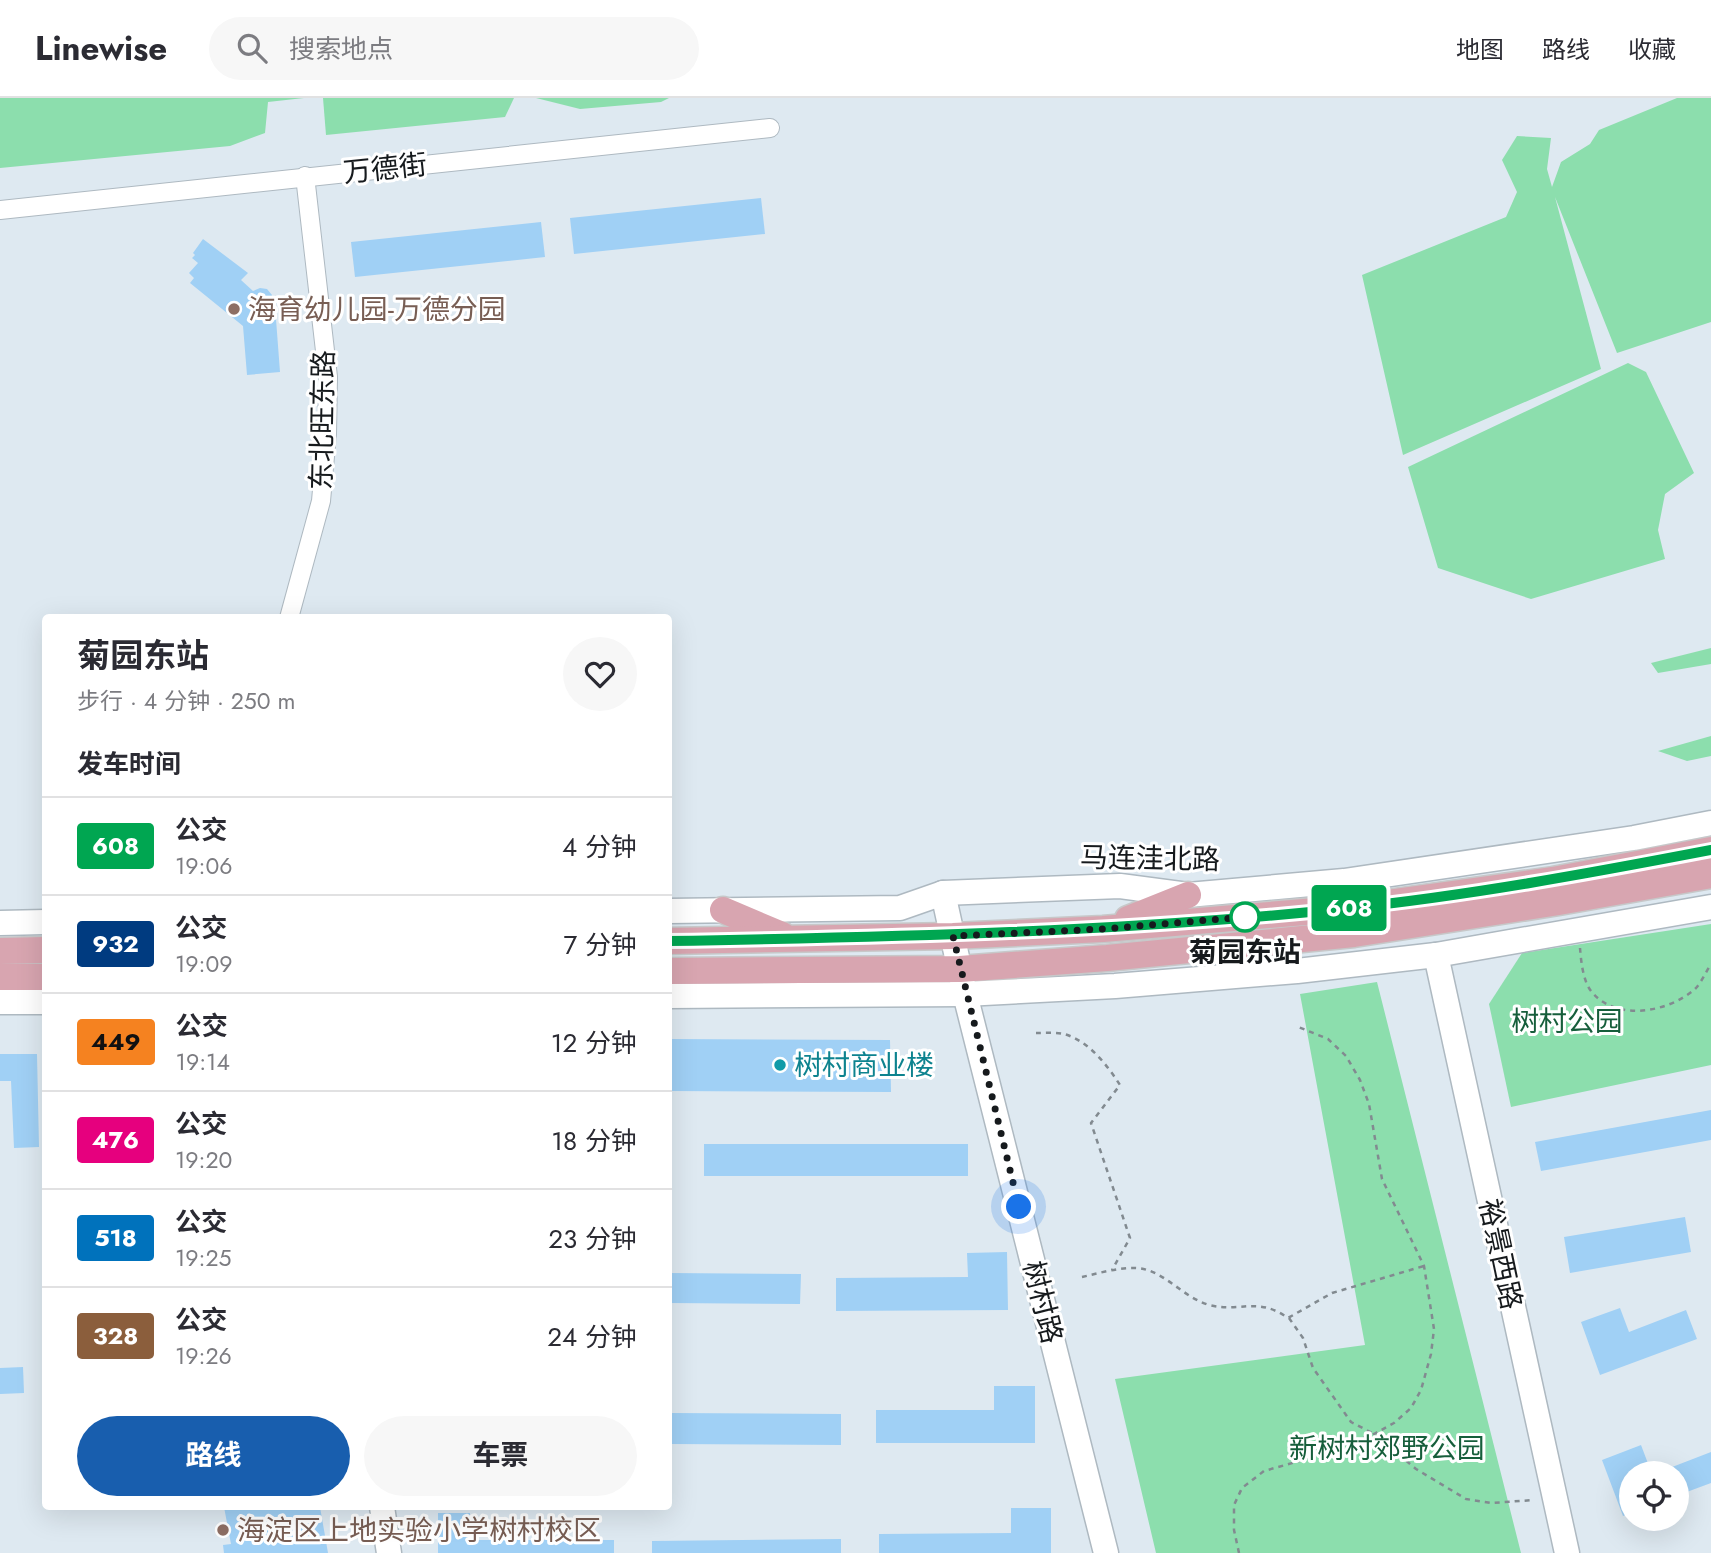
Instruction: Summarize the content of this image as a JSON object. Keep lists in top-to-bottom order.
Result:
{
  "streets": {
    "street": [
      "万德街",
      "东北旺东路",
      "马连洼北路",
      "裕景西路",
      "树村路"
    ]
  },
  "crossings": [
    ["万德街", "东北旺东路"],
    ["马连洼北路", "树村路"]
  ],
  "parks": ["树村公园", "新树村郊野公园"],
  "places": [
    "海育幼儿园-万德分园",
    "菊园东站",
    "树村商业楼",
    "海淀区上地实验小学树村校区"
  ],
  "lines": ["bus line 608"],
  "page": {
    "header": "Linewise",
    "search": "搜索地点",
    "nav": ["地图", "路线", "收藏"],
    "on_map": "608",
    "heading": [
      ["菊园东站", "步行 · 4 分钟 · 250 m"],
      "发车时间"
    ],
    "list": [
      {
        "mark": "608",
        "name": "公交",
        "note": "19:06",
        "value": "4 分钟"
      },
      {
        "mark": "932",
        "name": "公交",
        "note": "19:09",
        "value": "7 分钟"
      },
      {
        "mark": "449",
        "name": "公交",
        "note": "19:14",
        "value": "12 分钟"
      },
      {
        "mark": "476",
        "name": "公交",
        "note": "19:20",
        "value": "18 分钟"
      },
      {
        "mark": "518",
        "name": "公交",
        "note": "19:25",
        "value": "23 分钟"
      },
      {
        "mark": "328",
        "name": "公交",
        "note": "19:26",
        "value": "24 分钟"
      }
    ],
    "buttons": ["路线", "车票"]
  }
}
